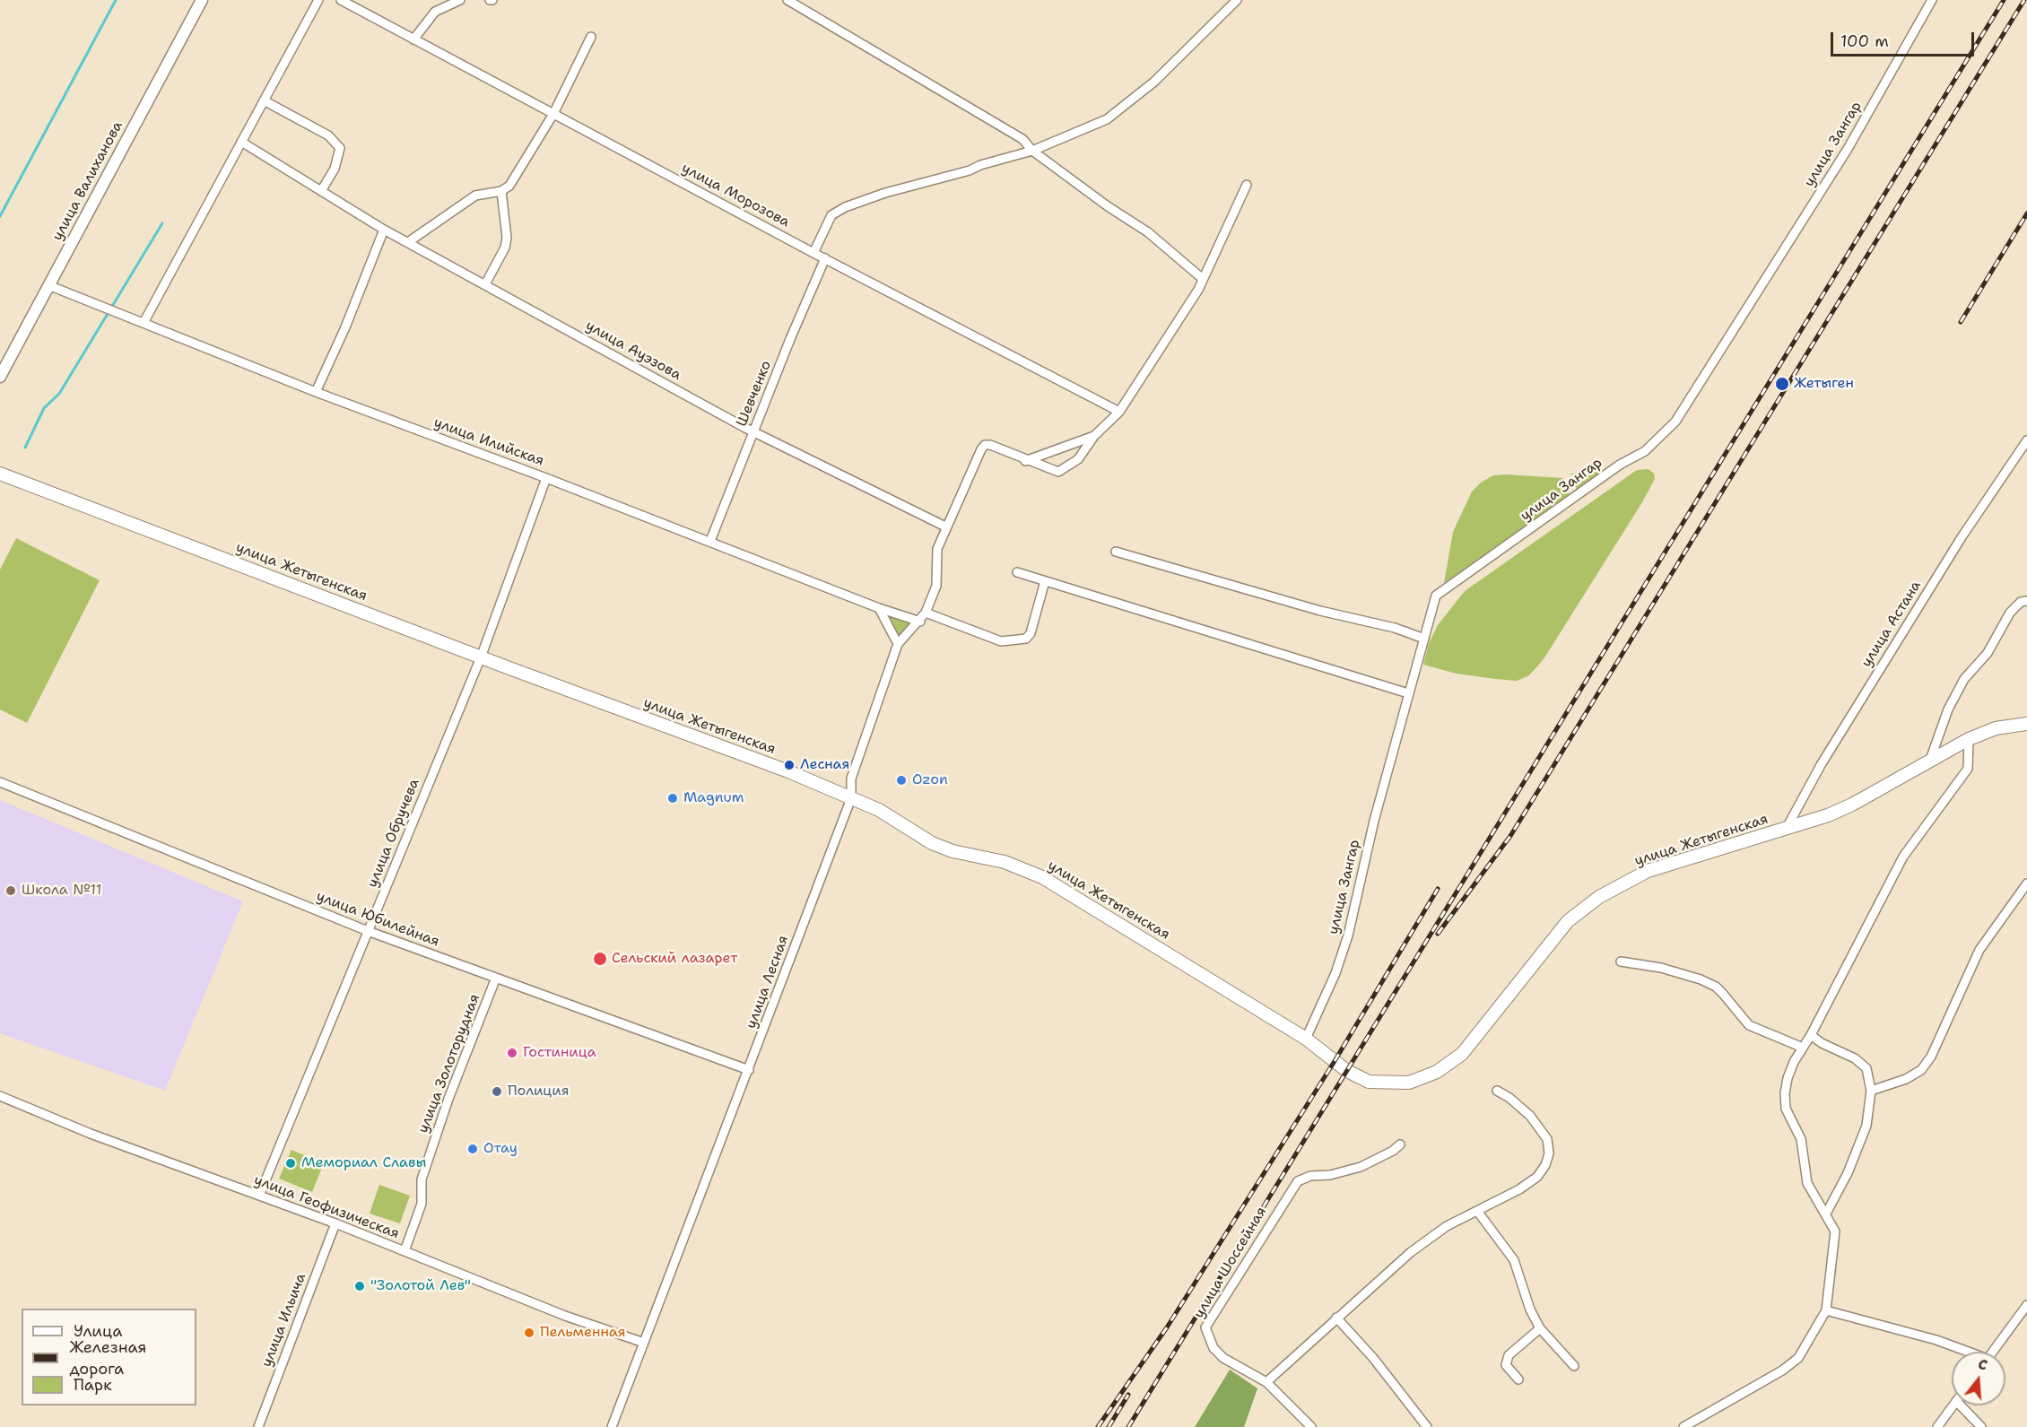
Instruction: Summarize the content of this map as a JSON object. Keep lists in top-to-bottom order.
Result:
{
  "streets": {
    "main road": ["улица Жетыгенская"],
    "street": [
      "улица Зангар",
      "улица Валиханова",
      "улица Морозова",
      "улица Ауэзова",
      "Шевченко",
      "улица Илийская",
      "улица Астана",
      "улица Обручева",
      "улица Юбилейная",
      "улица Лесная",
      "улица Золоторудная",
      "улица Геофизическая",
      "улица Шоссейная",
      "улица Ильича"
    ]
  },
  "crossings": [
    ["улица Зангар", "улица Жетыгенская"],
    ["улица Валиханова", "улица Илийская"],
    ["улица Морозова", "Шевченко"],
    ["улица Ауэзова", "Шевченко"],
    ["улица Ауэзова", "улица Лесная"],
    ["Шевченко", "улица Илийская"],
    ["улица Илийская", "улица Обручева"],
    ["улица Илийская", "улица Лесная"],
    ["улица Жетыгенская", "улица Астана"],
    ["улица Жетыгенская", "улица Обручева"],
    ["улица Жетыгенская", "улица Лесная"],
    ["улица Обручева", "улица Юбилейная"],
    ["улица Обручева", "улица Геофизическая"],
    ["улица Юбилейная", "улица Лесная"],
    ["улица Юбилейная", "улица Золоторудная"],
    ["улица Лесная", "улица Геофизическая"],
    ["улица Золоторудная", "улица Геофизическая"],
    ["улица Геофизическая", "улица Ильича"]
  ],
  "places": [
    "Жетыген",
    "Лесная",
    "Ozon",
    "Magnum",
    "Школа №11",
    "Сельский лазарет",
    "Гостиница",
    "Полиция",
    "Отау",
    "Мемориал Славы",
    "\"Золотой Лев\"",
    "Пельменная"
  ],
  "legend": ["Улица", "Железная дорога", "Парк"],
  "scale_bar": "100 m",
  "north": "top"
}
